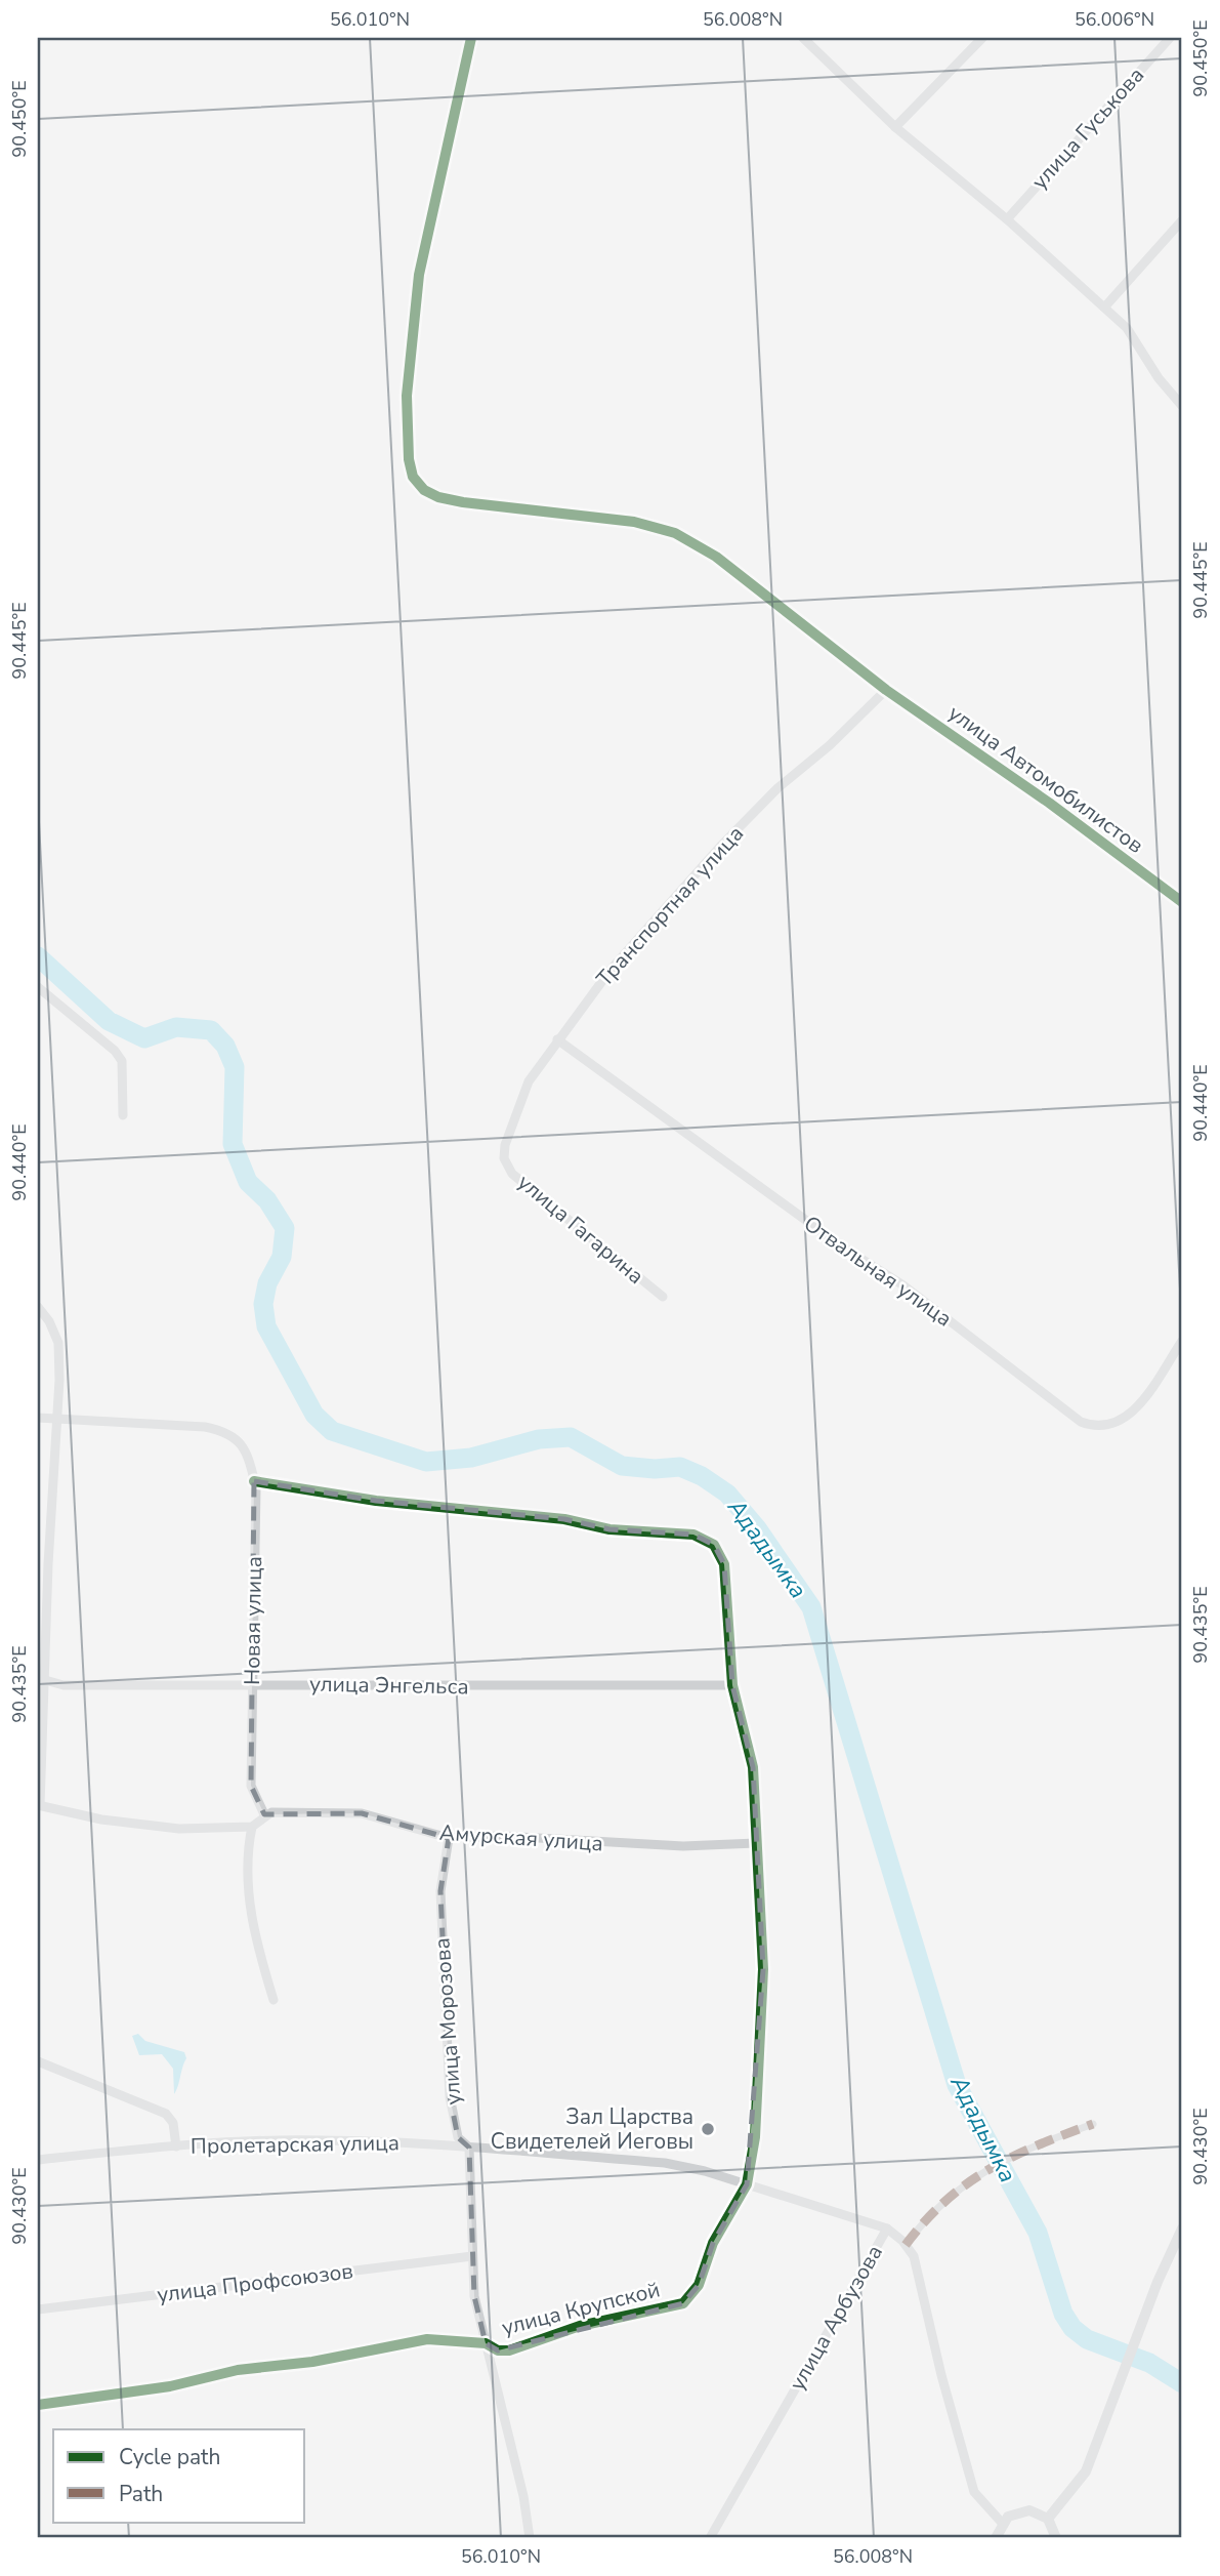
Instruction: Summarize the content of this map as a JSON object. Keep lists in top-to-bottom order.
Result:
{
  "streets": {
    "street": [
      "улица Гуськова",
      "улица Автомобилистов",
      "Транспортная улица",
      "улица Гагарина",
      "Отвальная улица",
      "Новая улица",
      "улица Энгельса",
      "Амурская улица",
      "улица Морозова",
      "Пролетарская улица",
      "улица Профсоюзов",
      "улица Крупской",
      "улица Арбузова"
    ]
  },
  "crossings": [
    ["улица Автомобилистов", "Транспортная улица"],
    ["Транспортная улица", "улица Гагарина"],
    ["Транспортная улица", "Отвальная улица"],
    ["Новая улица", "улица Энгельса"],
    ["Новая улица", "Амурская улица"],
    ["Новая улица", "улица Крупской"],
    ["улица Энгельса", "улица Крупской"],
    ["Амурская улица", "улица Морозова"],
    ["Амурская улица", "улица Крупской"],
    ["улица Морозова", "Пролетарская улица"],
    ["улица Морозова", "улица Профсоюзов"],
    ["улица Морозова", "улица Крупской"],
    ["Пролетарская улица", "улица Крупской"],
    ["Пролетарская улица", "улица Арбузова"]
  ],
  "water": ["Ададымка"],
  "places": ["Зал Царства Свидетелей Иеговы"],
  "legend": ["Cycle path", "Path"],
  "coordinates": [
    "56.010°N",
    "56.008°N",
    "56.006°N",
    "90.450°E",
    "90.445°E",
    "90.440°E",
    "90.435°E",
    "90.430°E"
  ]
}
